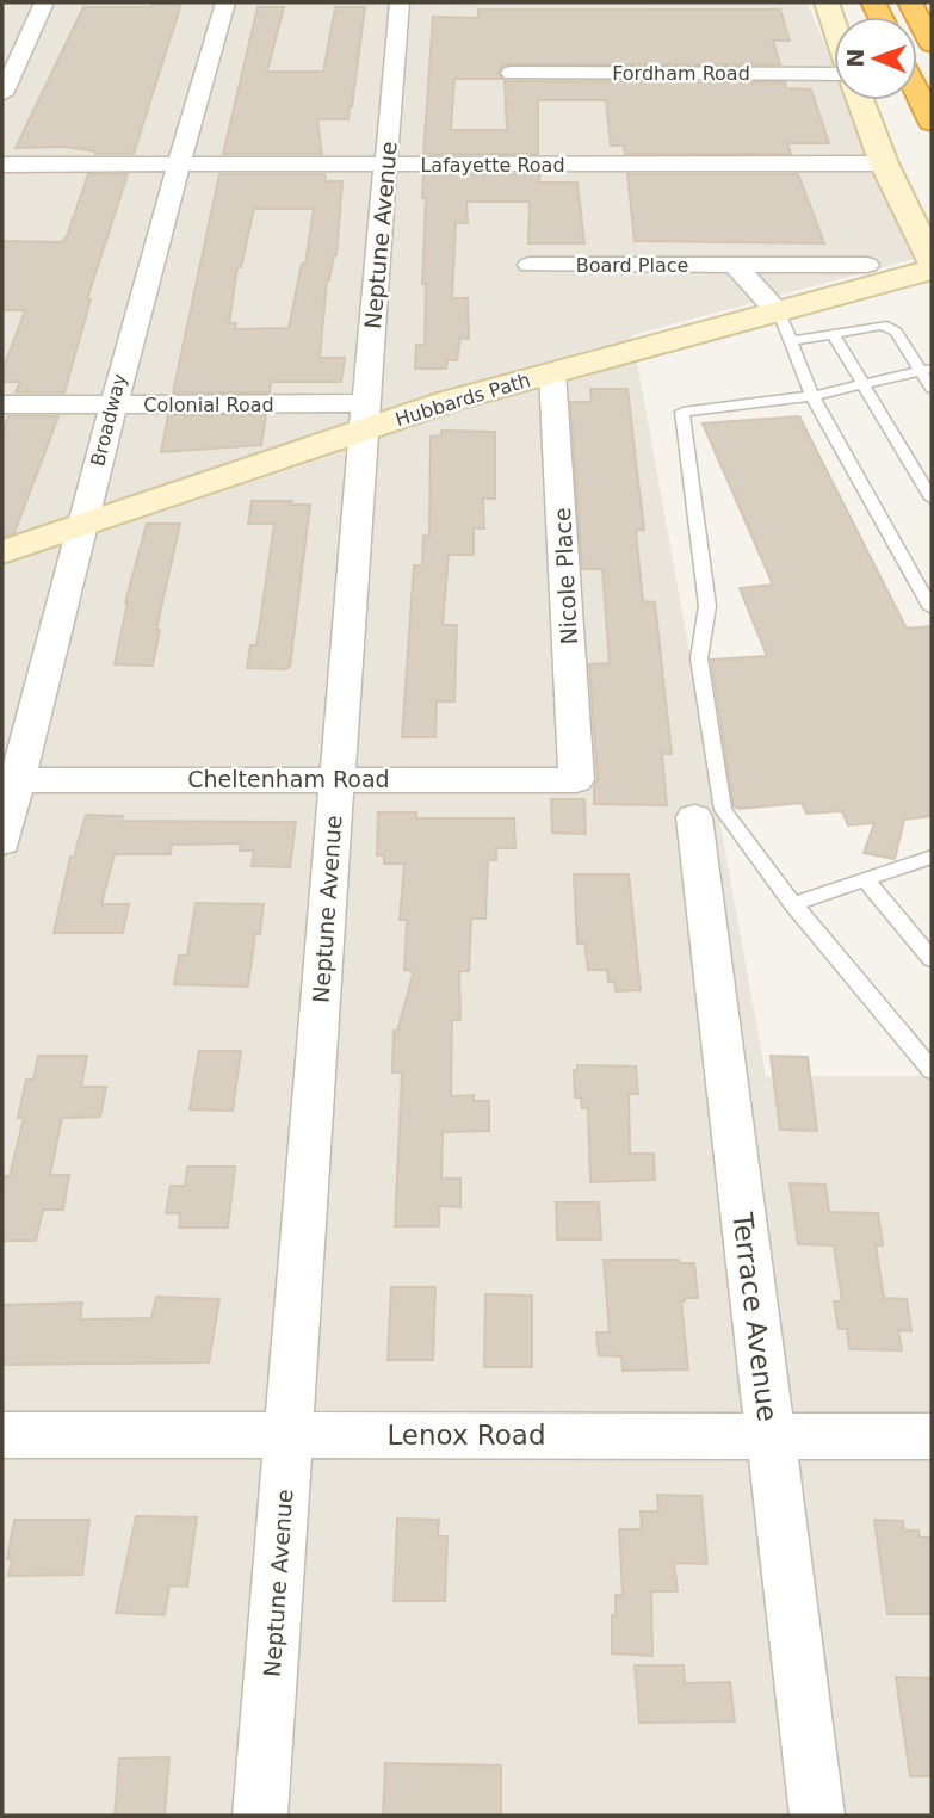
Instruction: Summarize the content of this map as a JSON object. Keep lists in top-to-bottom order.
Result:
{
  "streets": {
    "street": [
      "Fordham Road",
      "Lafayette Road",
      "Neptune Avenue",
      "Board Place",
      "Hubbards Path",
      "Colonial Road",
      "Broadway",
      "Nicole Place",
      "Cheltenham Road",
      "Terrace Avenue",
      "Lenox Road"
    ]
  },
  "crossings": [
    ["Lafayette Road", "Neptune Avenue"],
    ["Lafayette Road", "Broadway"],
    ["Neptune Avenue", "Hubbards Path"],
    ["Neptune Avenue", "Colonial Road"],
    ["Neptune Avenue", "Cheltenham Road"],
    ["Neptune Avenue", "Lenox Road"],
    ["Hubbards Path", "Colonial Road"],
    ["Hubbards Path", "Broadway"],
    ["Hubbards Path", "Nicole Place"],
    ["Colonial Road", "Broadway"],
    ["Broadway", "Cheltenham Road"],
    ["Nicole Place", "Cheltenham Road"],
    ["Terrace Avenue", "Lenox Road"]
  ],
  "north": "left"
}
